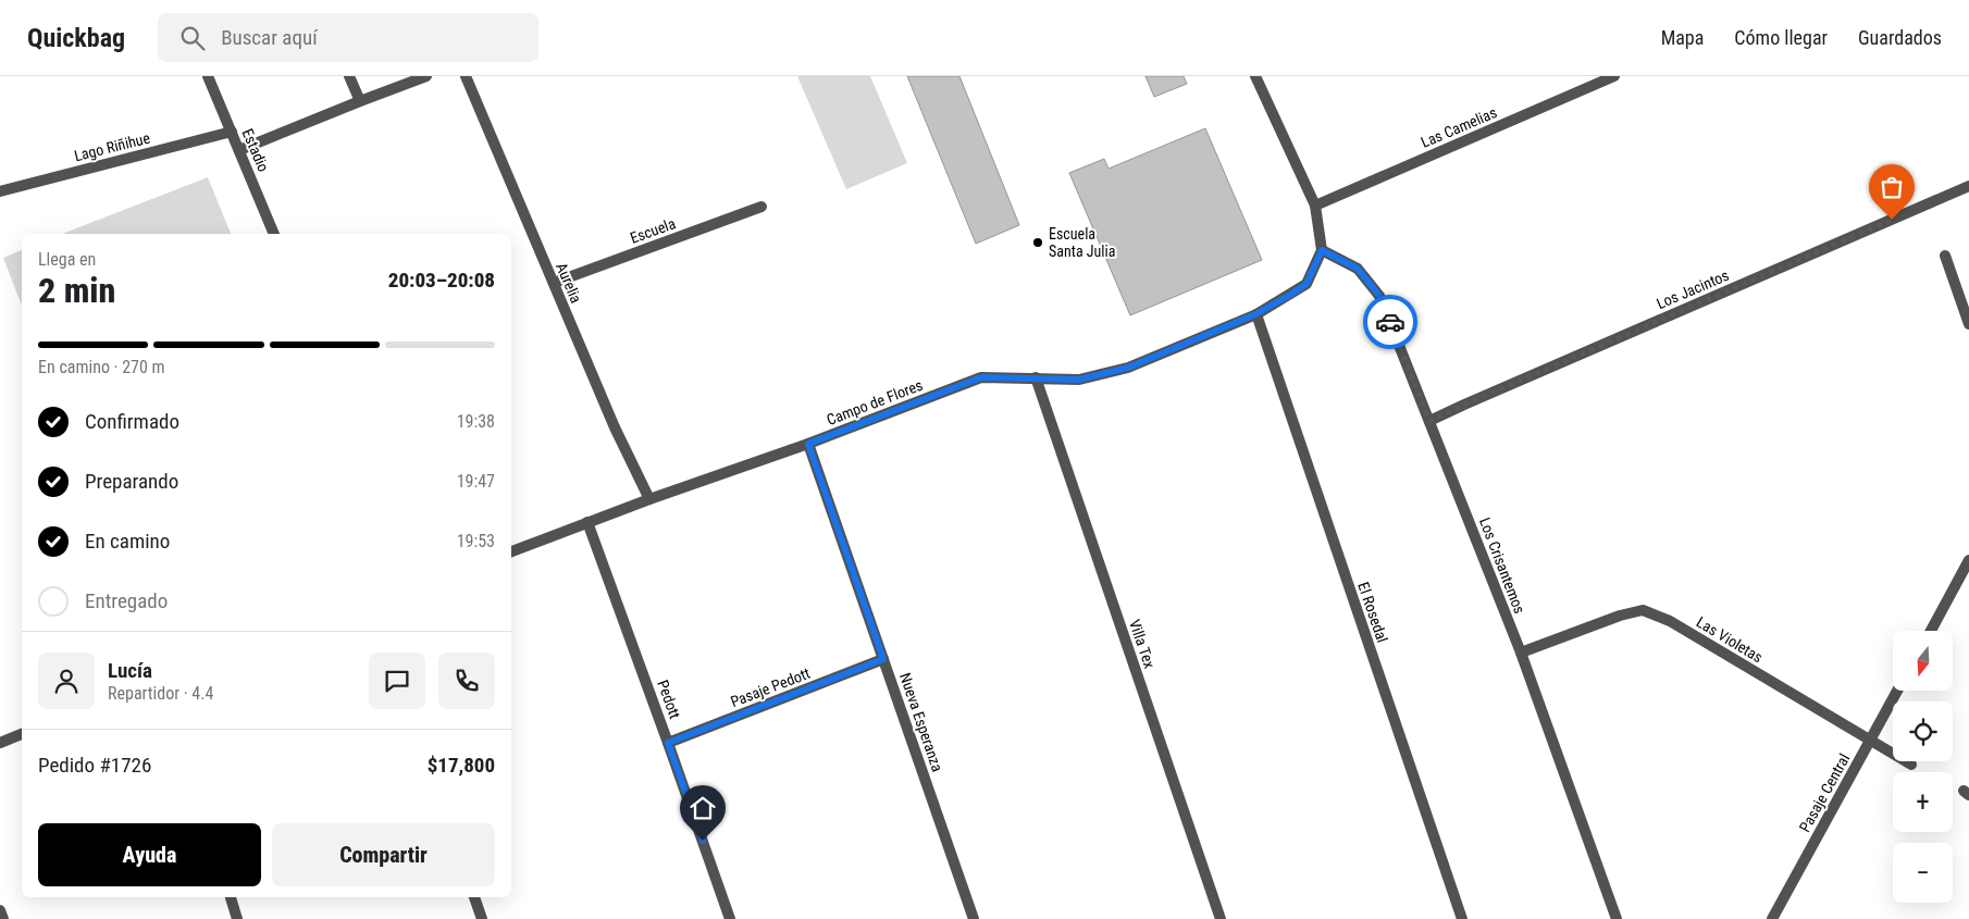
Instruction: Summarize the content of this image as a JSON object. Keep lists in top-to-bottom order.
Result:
{
  "streets": {
    "street": [
      "Las Camelias",
      "Lago Riñihue",
      "Estadio",
      "Escuela",
      "Aurelia",
      "Los Jacintos",
      "Campo de Flores",
      "Los Crisantemos",
      "El Rosedal",
      "Las Violetas",
      "Villa Tex",
      "Pasaje Pedott",
      "Pedott",
      "Nueva Esperanza",
      "Pasaje Central"
    ]
  },
  "crossings": [
    ["Lago Riñihue", "Estadio"],
    ["Escuela", "Aurelia"],
    ["Aurelia", "Campo de Flores"],
    ["Los Jacintos", "Los Crisantemos"],
    ["Campo de Flores", "El Rosedal"],
    ["Campo de Flores", "Villa Tex"],
    ["Campo de Flores", "Pedott"],
    ["Campo de Flores", "Nueva Esperanza"],
    ["Los Crisantemos", "Las Violetas"],
    ["Las Violetas", "Pasaje Central"],
    ["Pasaje Pedott", "Pedott"],
    ["Pasaje Pedott", "Nueva Esperanza"]
  ],
  "places": ["Escuela Santa Julia"],
  "north": "bottom",
  "page": {
    "header": "Quickbag",
    "search": "Buscar aquí",
    "nav": ["Mapa", "Cómo llegar", "Guardados"],
    "heading": ["2 min", "Llega en", "20:03–20:08"],
    "panel": [
      "Lucía",
      "Repartidor · 4.4",
      "Pedido #1726",
      "$17,800"
    ],
    "bar": "En camino · 270 m",
    "list": [
      ["Confirmado", "19:38"],
      ["Preparando", "19:47"],
      ["En camino", "19:53"],
      "Entregado"
    ],
    "map_buttons": ["+", "−"],
    "buttons": ["Ayuda", "Compartir"]
  }
}
